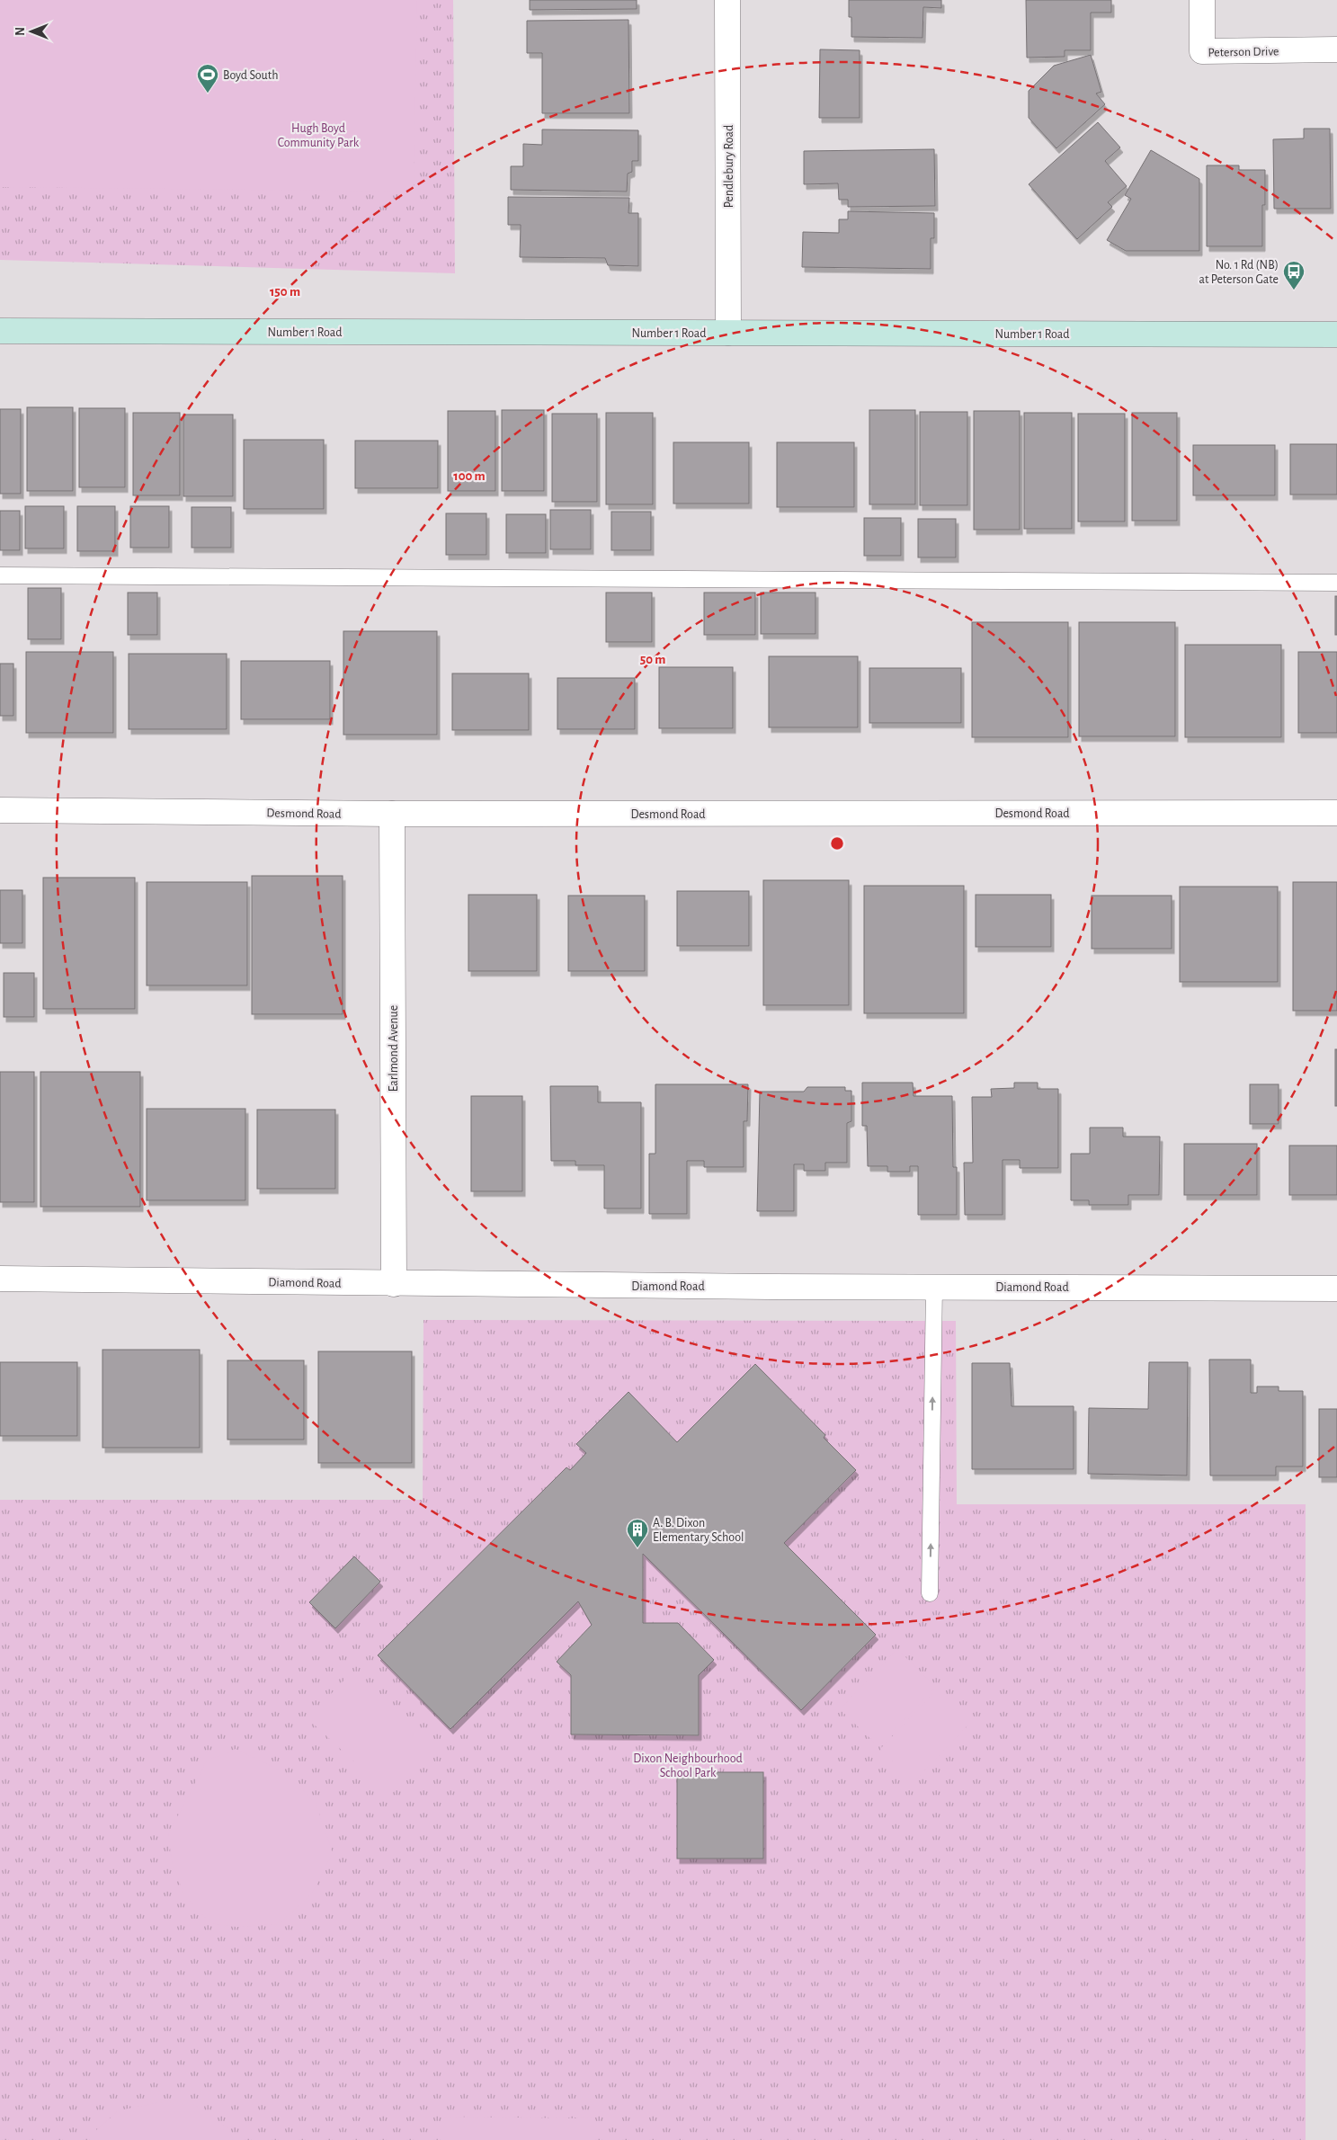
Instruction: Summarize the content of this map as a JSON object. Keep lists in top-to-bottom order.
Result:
{
  "streets": {
    "main road": ["Number 1 Road"],
    "street": [
      "Peterson Drive",
      "Pendlebury Road",
      "Desmond Road",
      "Earlmond Avenue",
      "Diamond Road"
    ]
  },
  "crossings": [
    ["Pendlebury Road", "Number 1 Road"],
    ["Desmond Road", "Earlmond Avenue"],
    ["Earlmond Avenue", "Diamond Road"]
  ],
  "parks": ["Hugh Boyd Community Park", "Dixon Neighbourhood School Park"],
  "places": {
    "sports": ["Boyd South"],
    "bus stop": ["No. 1 Rd (NB) at Peterson Gate"],
    "building": ["A. B. Dixon Elementary School"]
  },
  "north": "left",
  "rings": ["150 m", "100 m", "50 m"]
}
